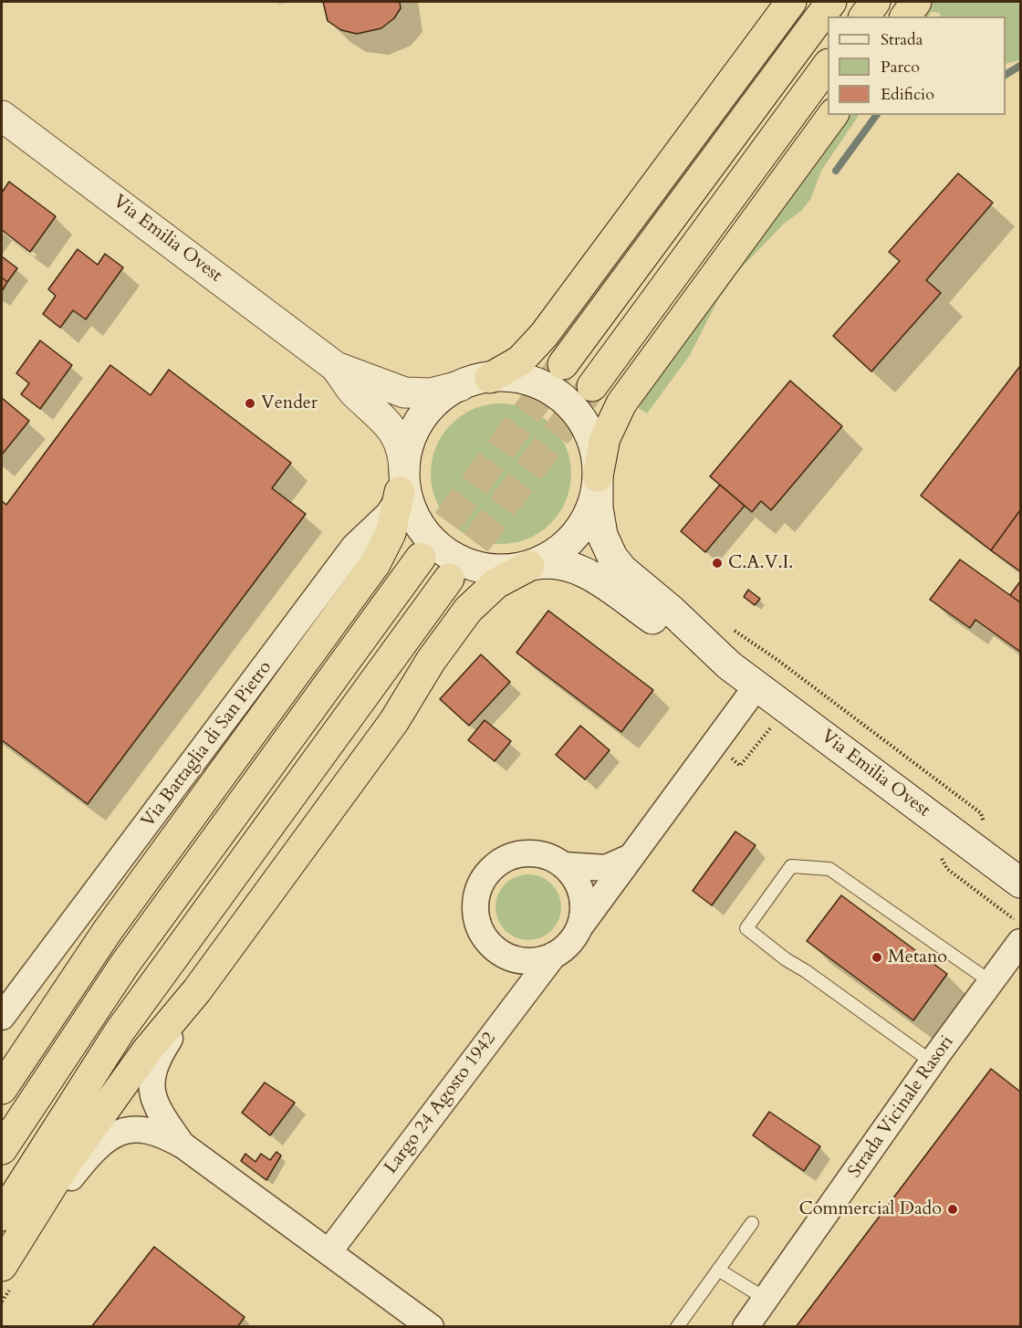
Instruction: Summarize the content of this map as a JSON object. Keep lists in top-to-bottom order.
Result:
{
  "streets": {
    "main road": ["Via Emilia Ovest"],
    "street": ["Via Battaglia di San Pietro", "Largo 24 Agosto 1942", "Strada Vicinale Rasori"]
  },
  "crossings": [
    ["Via Emilia Ovest", "Via Battaglia di San Pietro"],
    ["Via Emilia Ovest", "Largo 24 Agosto 1942"]
  ],
  "places": [
    "Vender",
    "C.A.V.I.",
    "Metano",
    "Commercial Dado"
  ],
  "legend": ["Strada", "Parco", "Edificio"]
}
